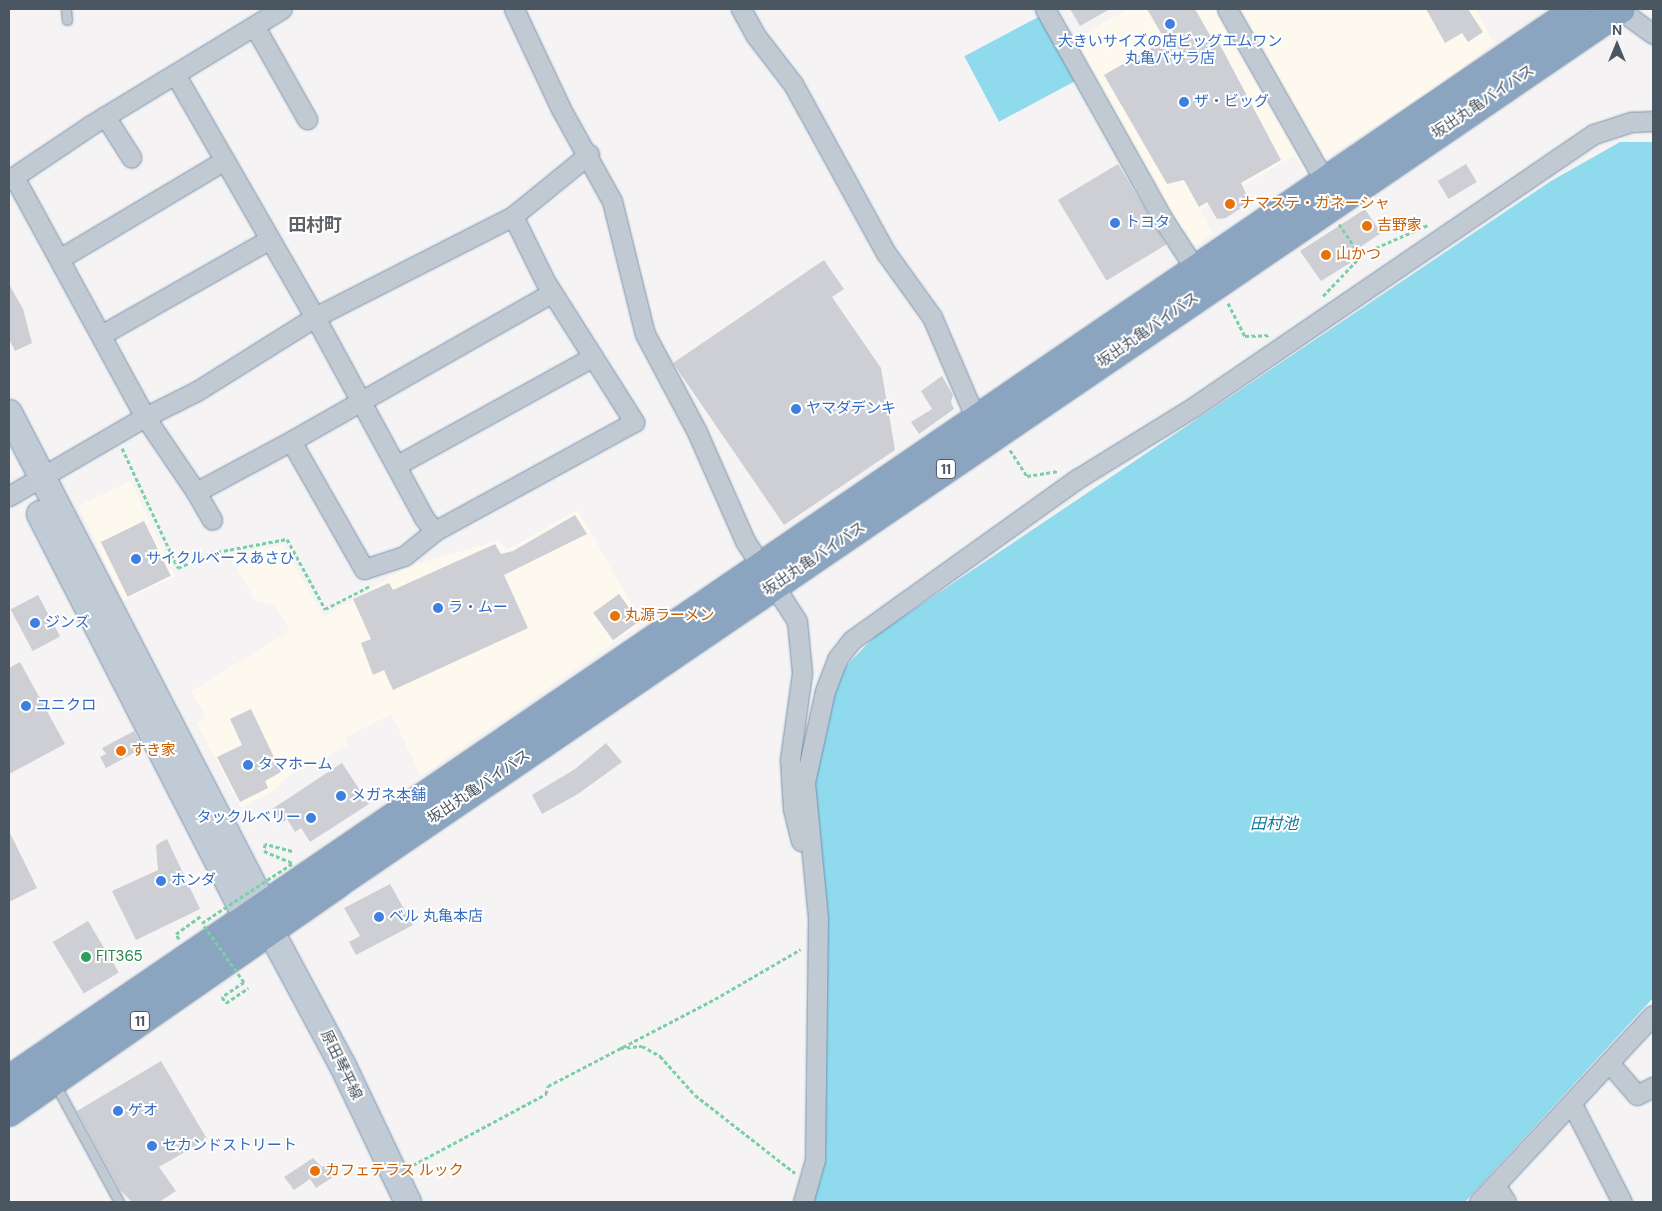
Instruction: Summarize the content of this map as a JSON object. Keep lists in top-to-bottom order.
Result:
{
  "streets": {
    "highway": ["坂出丸亀バイパス", "11"],
    "street": ["原田琴平線"]
  },
  "crossings": [
    ["坂出丸亀バイパス", "原田琴平線"]
  ],
  "districts": ["田村町"],
  "water": ["田村池"],
  "places": [
    "大きいサイズの店ビッグエムワン 丸亀バサラ店",
    "ザ・ビッグ",
    "ナマステ・ガネーシャ",
    "トヨタ",
    "吉野家",
    "山かつ",
    "ヤマダデンキ",
    "サイクルベースあさひ",
    "ラ・ムー",
    "丸源ラーメン",
    "ジンズ",
    "ユニクロ",
    "すき家",
    "タマホーム",
    "メガネ本舗",
    "タックルベリー",
    "ホンダ",
    "ベル 丸亀本店",
    "FIT365",
    "ゲオ",
    "セカンドストリート",
    "カフェテラス ルック"
  ],
  "north": "top"
}
